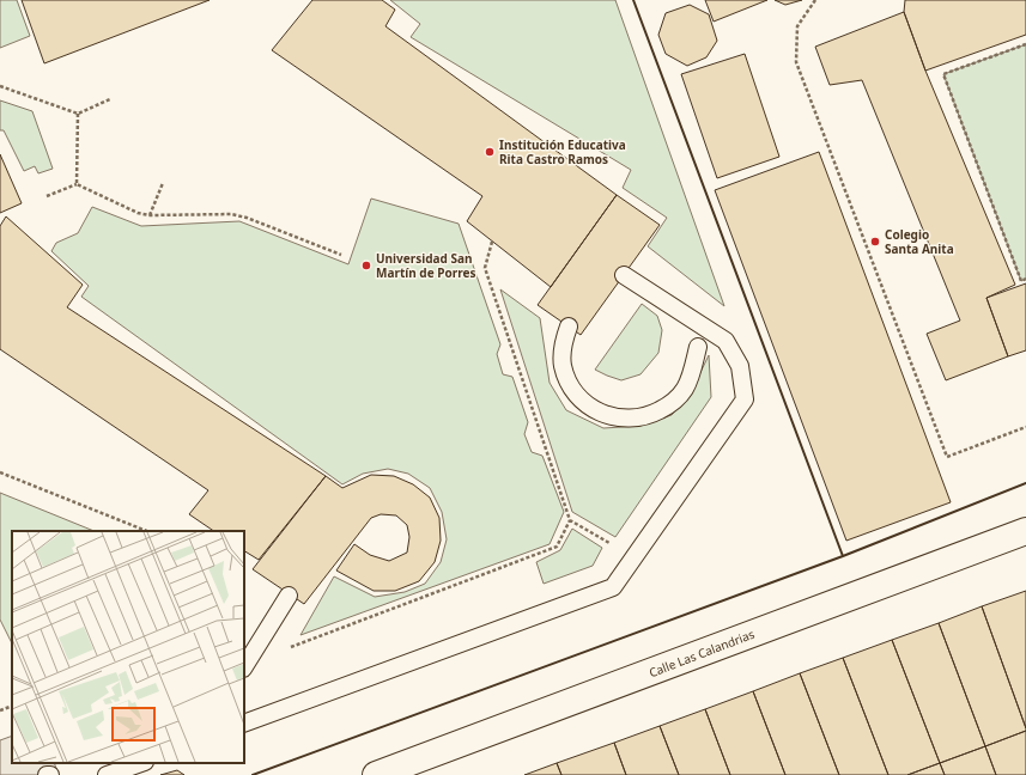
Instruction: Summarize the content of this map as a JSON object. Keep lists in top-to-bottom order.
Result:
{
  "streets": {
    "street": ["Calle Las Calandrias"]
  },
  "places": ["Institución Educativa Rita Castro Ramos", "Colegio Santa Anita", "Universidad San Martín de Porres"]
}
